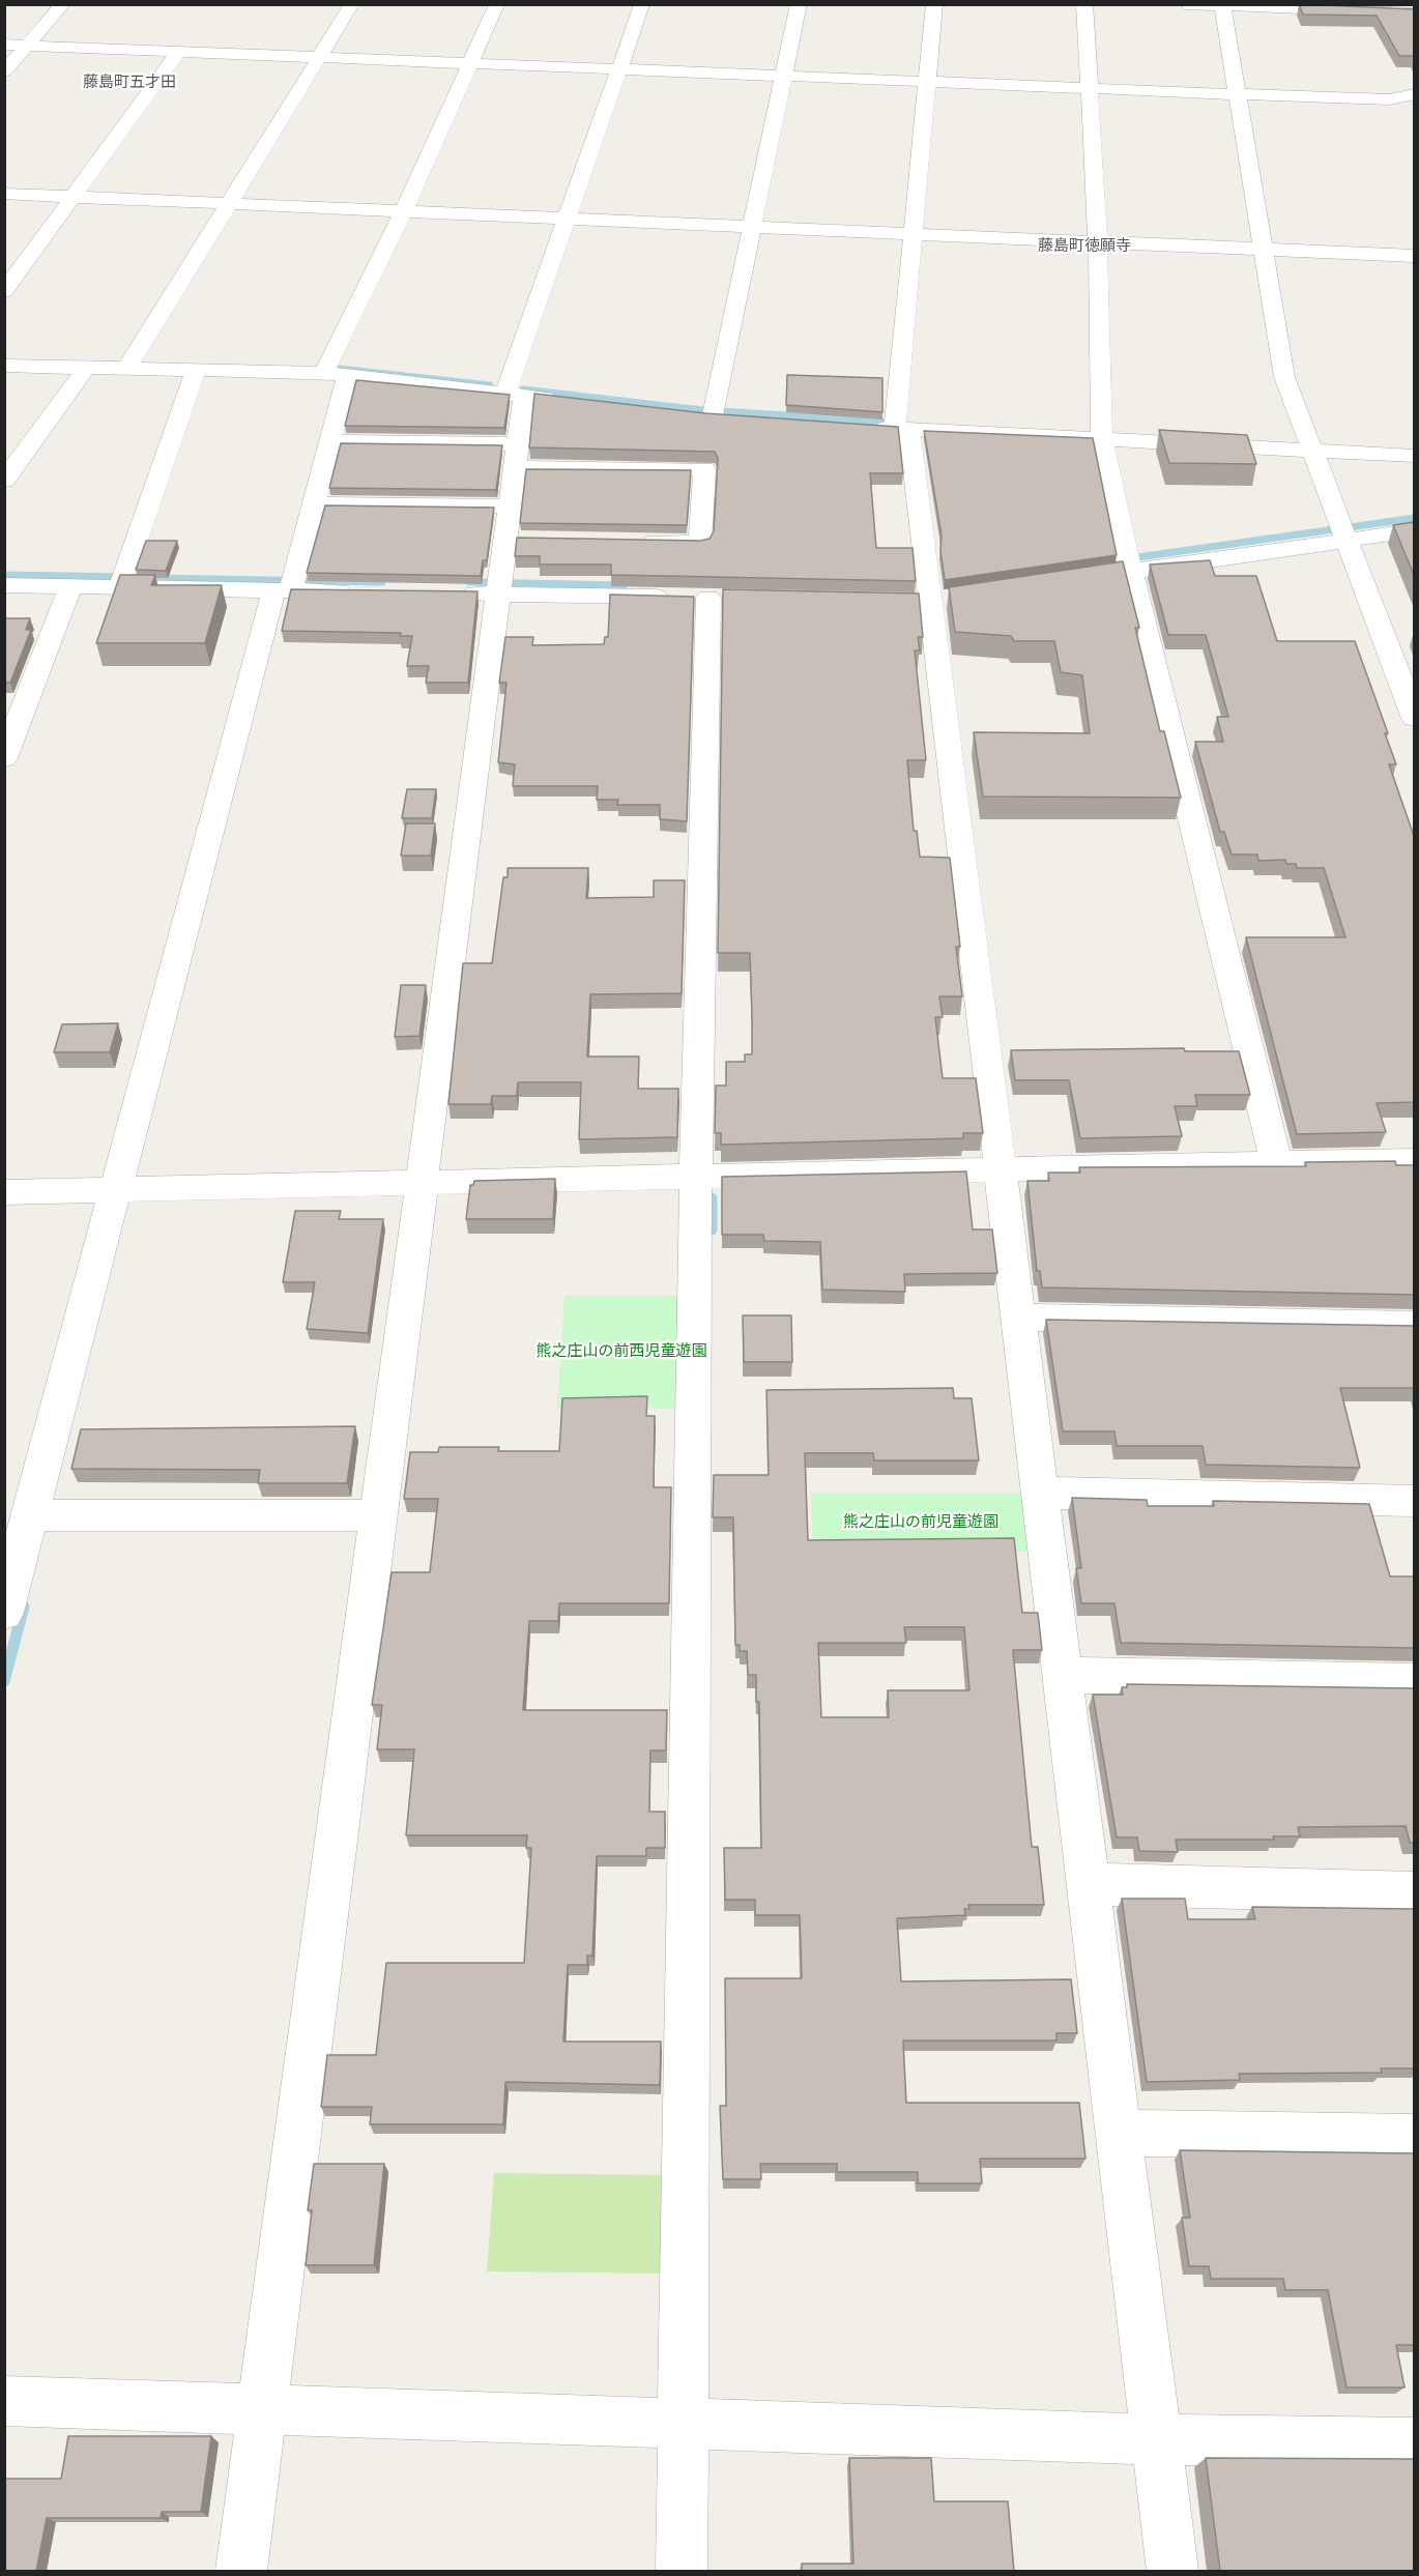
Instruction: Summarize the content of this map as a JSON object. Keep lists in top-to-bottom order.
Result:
{
  "districts": ["藤島町五才田", "藤島町徳願寺"],
  "parks": ["熊之庄山の前西児童遊園", "熊之庄山の前児童遊園"]
}
